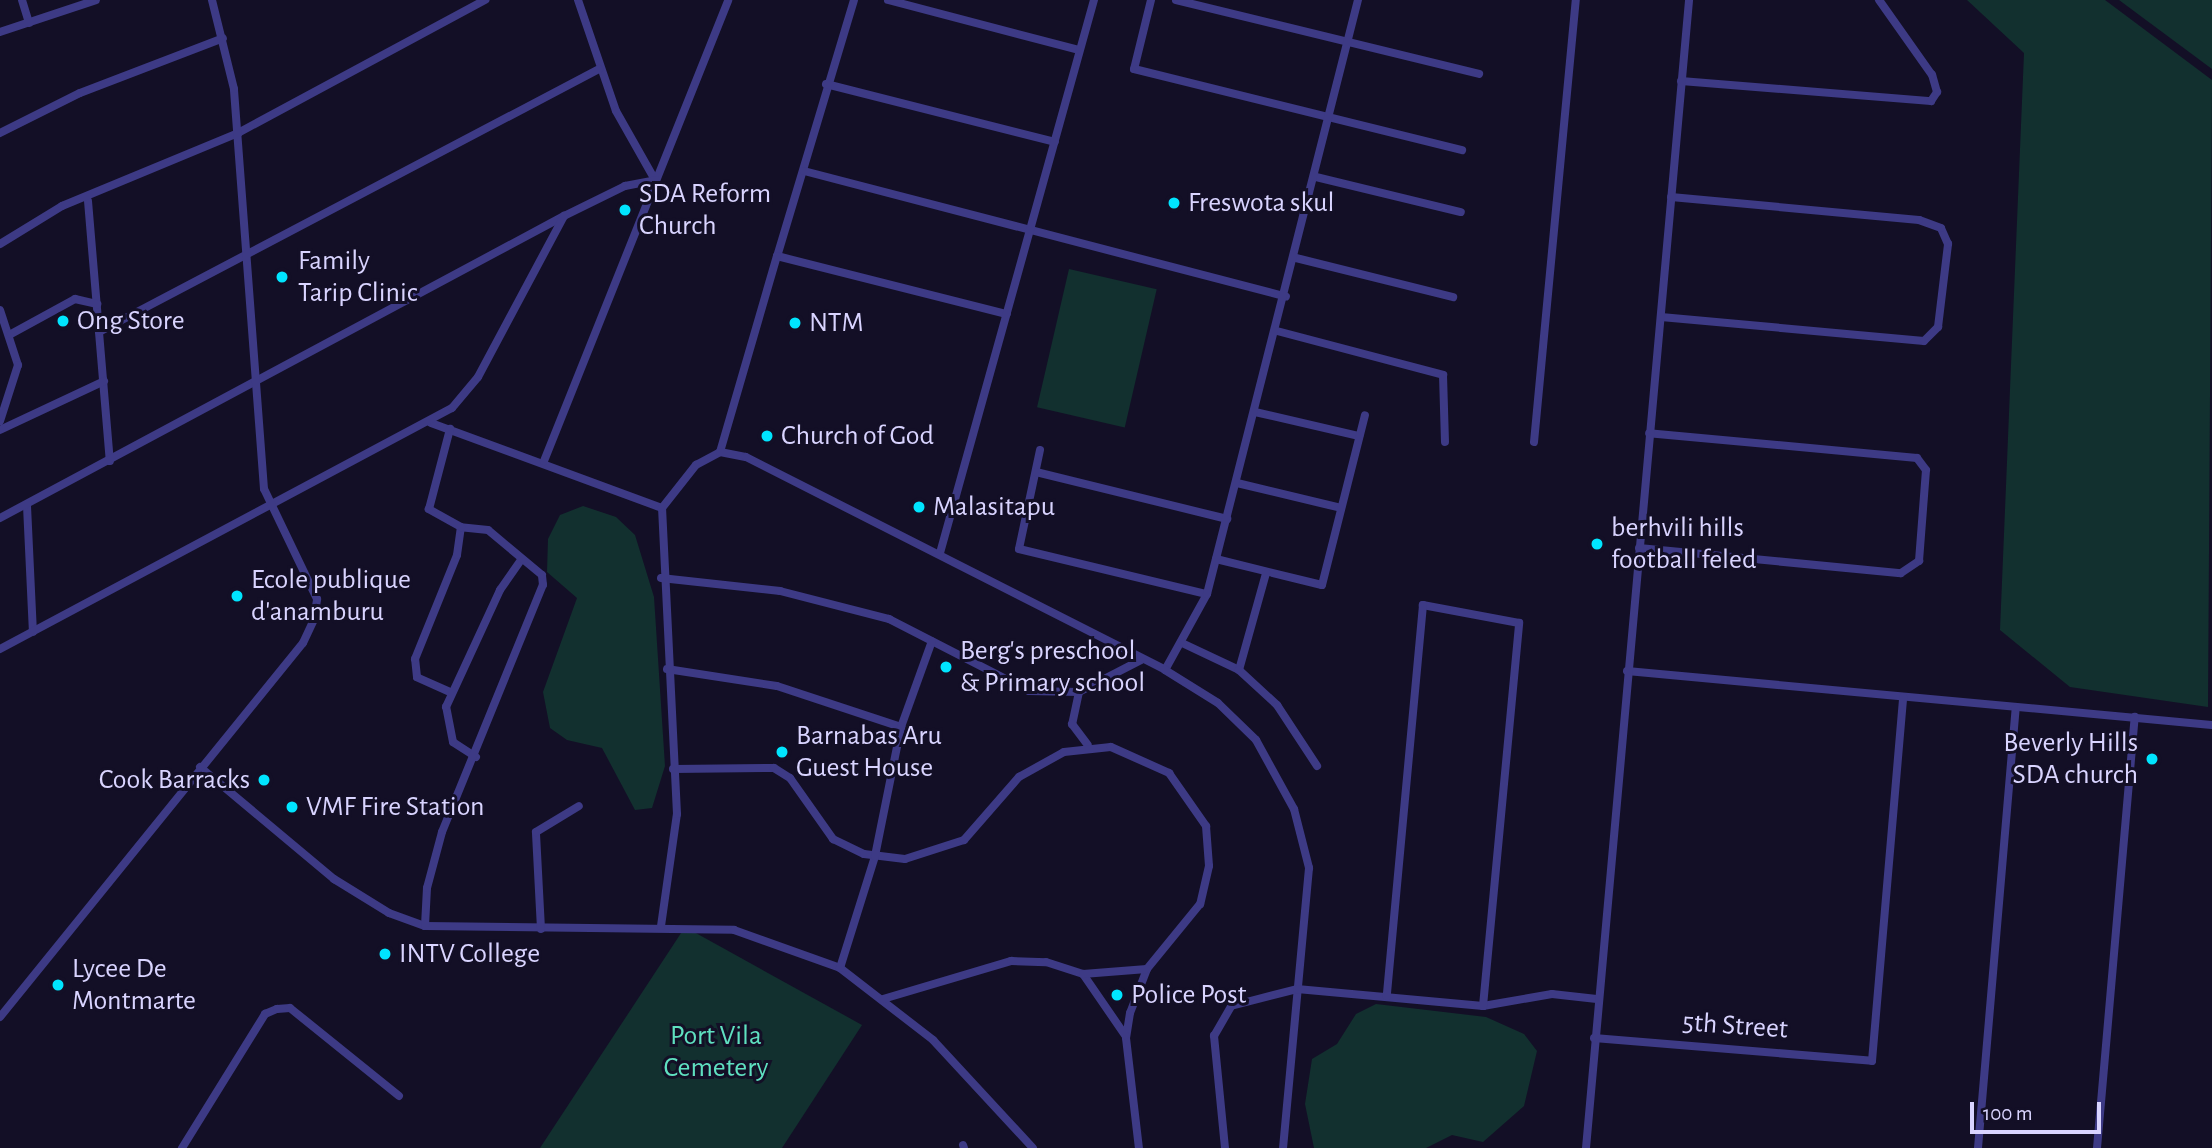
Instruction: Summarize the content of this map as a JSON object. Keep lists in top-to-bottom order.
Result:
{
  "streets": {
    "street": ["5th Street"]
  },
  "parks": ["Port Vila Cemetery"],
  "places": [
    "Freswota skul",
    "SDA Reform Church",
    "Family Tarip Clinic",
    "Ong Store",
    "NTM",
    "Church of God",
    "Malasitapu",
    "berhvili hills football feled",
    "Ecole publique d'anamburu",
    "Berg's preschool & Primary school",
    "Barnabas Aru Guest House",
    "Beverly Hills SDA church",
    "Cook Barracks",
    "VMF Fire Station",
    "INTV College",
    "Lycee De Montmarte",
    "Police Post"
  ],
  "scale_bar": "100 m"
}
